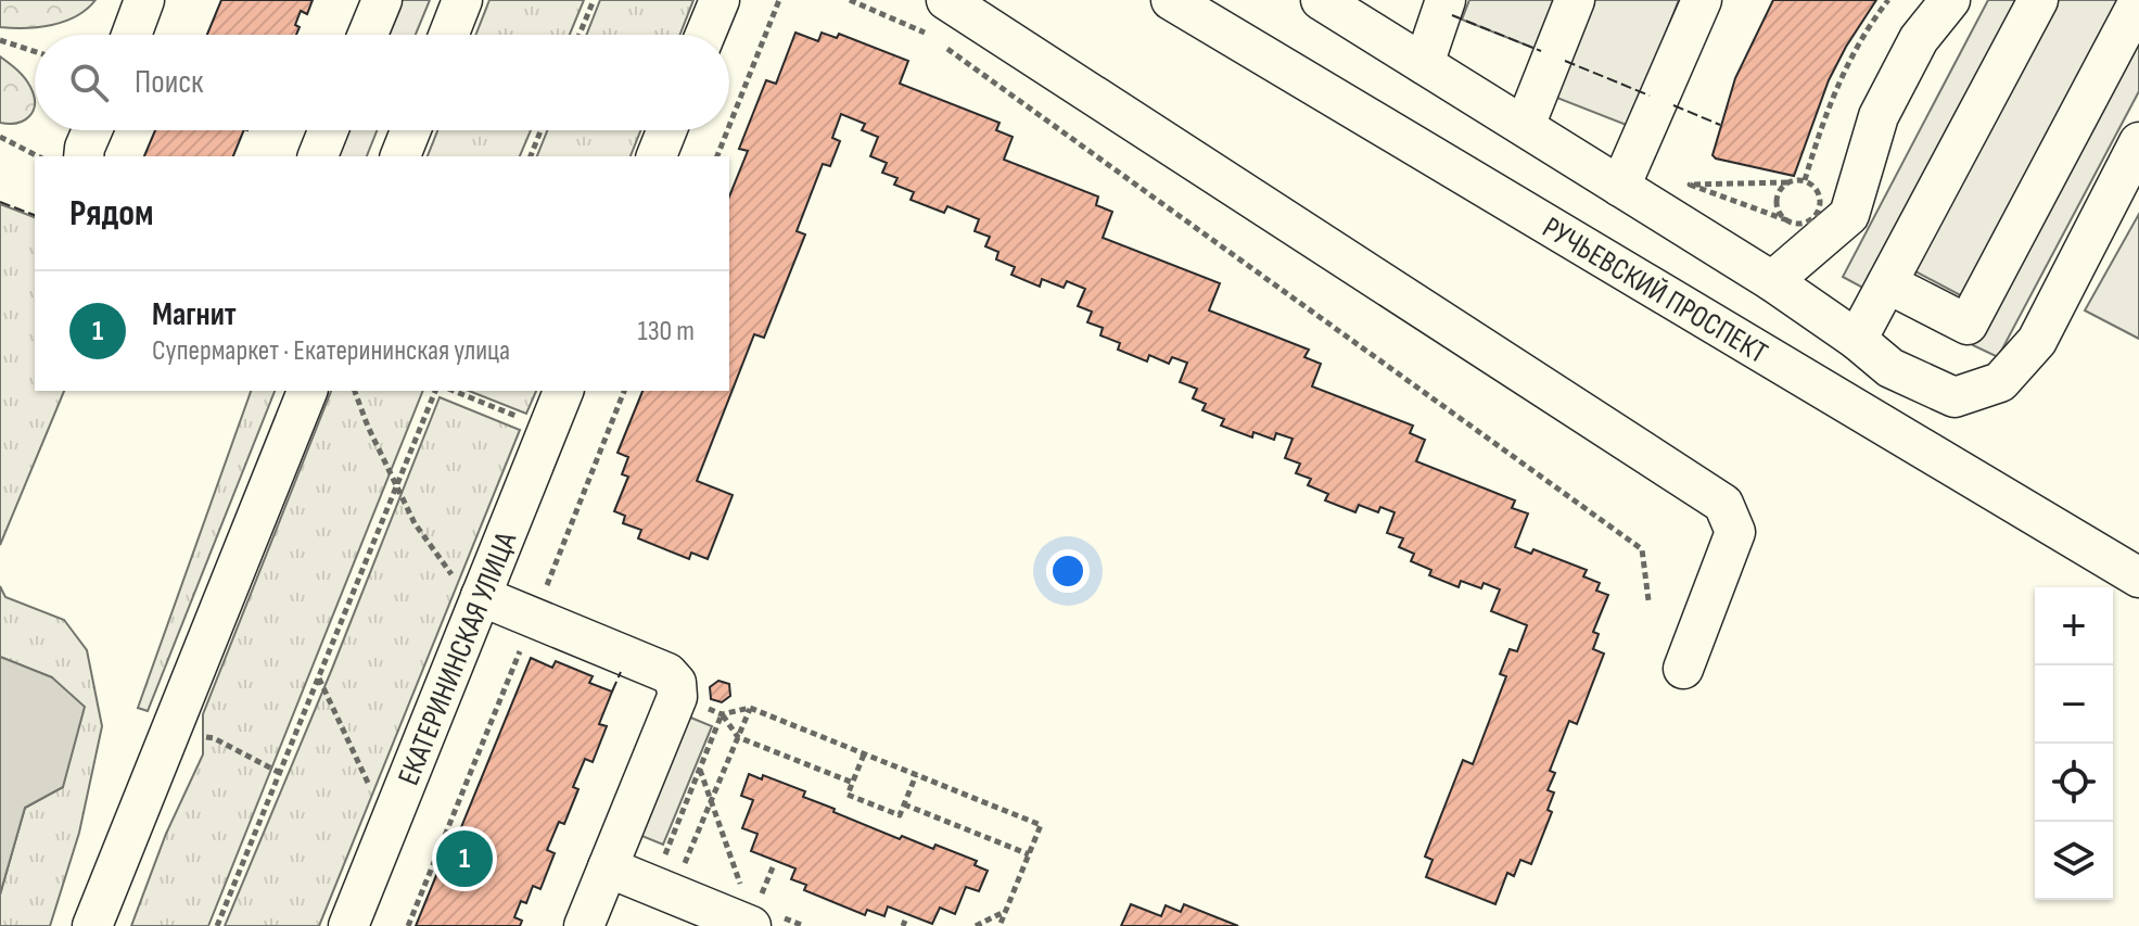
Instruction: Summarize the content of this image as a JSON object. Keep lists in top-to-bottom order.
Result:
{
  "streets": {
    "street": ["РУЧЬЕВСКИЙ ПРОСПЕКТ", "ЕКАТЕРИНИНСКАЯ УЛИЦА"]
  },
  "page": {
    "search": "Поиск",
    "heading": "Рядом",
    "list": [
      {
        "mark": "1",
        "name": "Магнит",
        "note": "Супермаркет · Екатерининская улица",
        "value": "130 m"
      }
    ],
    "map_buttons": ["+", "−"],
    "pins": "1"
  }
}
